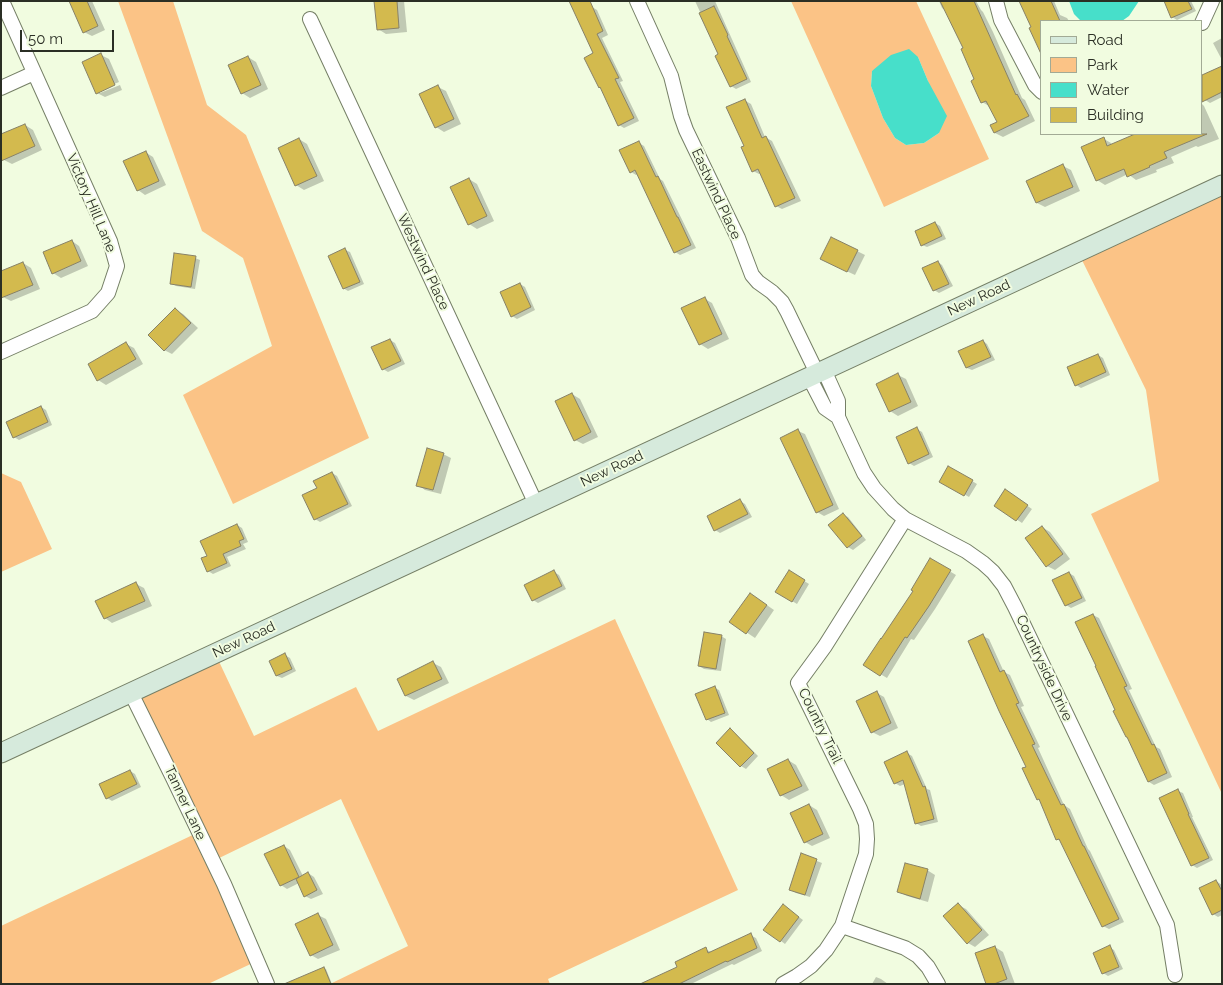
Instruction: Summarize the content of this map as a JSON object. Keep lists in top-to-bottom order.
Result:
{
  "streets": {
    "street": [
      "Eastwind Place",
      "Victory Hill Lane",
      "Westwind Place",
      "New Road",
      "Countryside Drive",
      "Country Trail",
      "Tanner Lane"
    ]
  },
  "crossings": [
    ["Eastwind Place", "New Road"],
    ["Eastwind Place", "Countryside Drive"],
    ["Westwind Place", "New Road"],
    ["New Road", "Countryside Drive"],
    ["New Road", "Tanner Lane"],
    ["Countryside Drive", "Country Trail"]
  ],
  "legend": [
    "Road",
    "Park",
    "Water",
    "Building"
  ],
  "scale_bar": "50 m"
}
